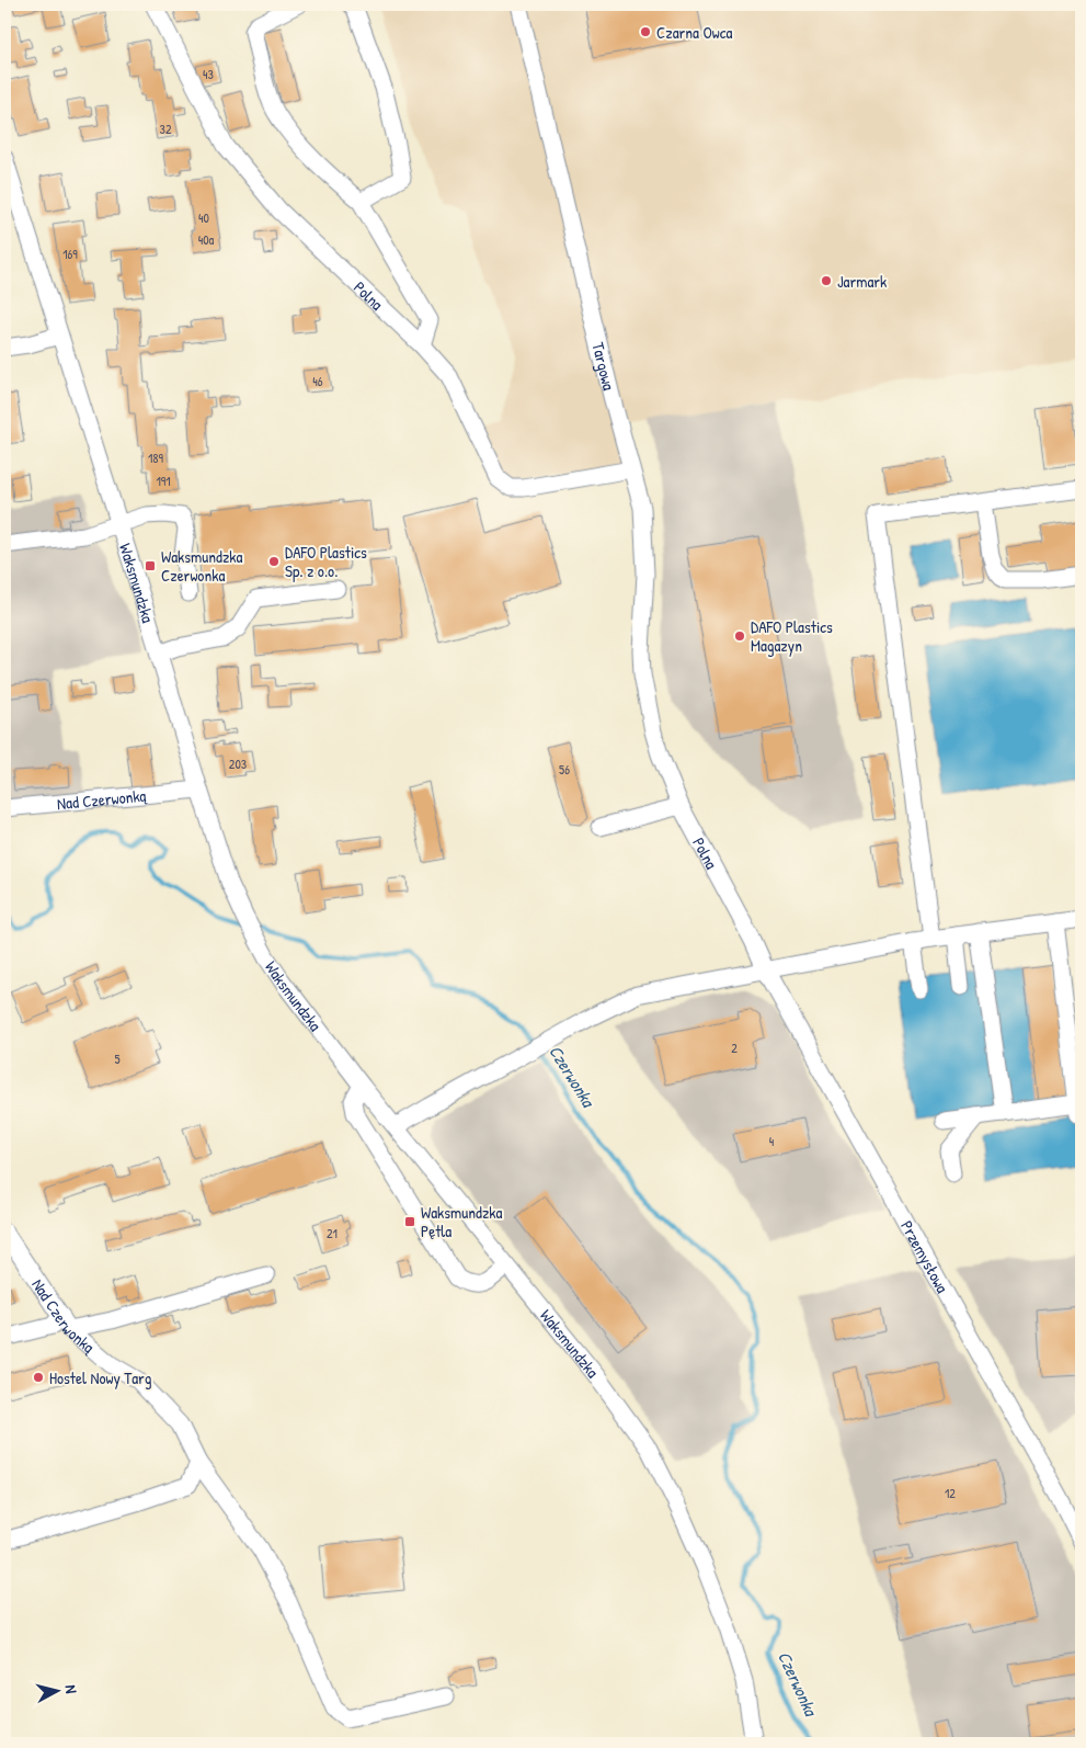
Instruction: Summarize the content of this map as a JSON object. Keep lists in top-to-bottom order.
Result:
{
  "streets": {
    "street": [
      "Polna",
      "Targowa",
      "Waksmundzka",
      "Nad Czerwonką",
      "Przemysłowa"
    ]
  },
  "crossings": [
    ["Polna", "Targowa"],
    ["Polna", "Przemysłowa"],
    ["Waksmundzka", "Nad Czerwonką"]
  ],
  "water": ["Czerwonka"],
  "places": {
    "other": [
      "Czarna Owca",
      "Jarmark",
      "DAFO Plastics Sp. z o.o.",
      "DAFO Plastics Magazyn",
      "Hostel Nowy Targ"
    ],
    "transit": ["Waksmundzka Czerwonka", "Waksmundzka Pętla"]
  },
  "house_numbers": [
    "43",
    "32",
    "40",
    "40a",
    "169",
    "46",
    "189",
    "191",
    "203",
    "56",
    "2",
    "5",
    "4",
    "21",
    "12"
  ],
  "north": "right"
}
